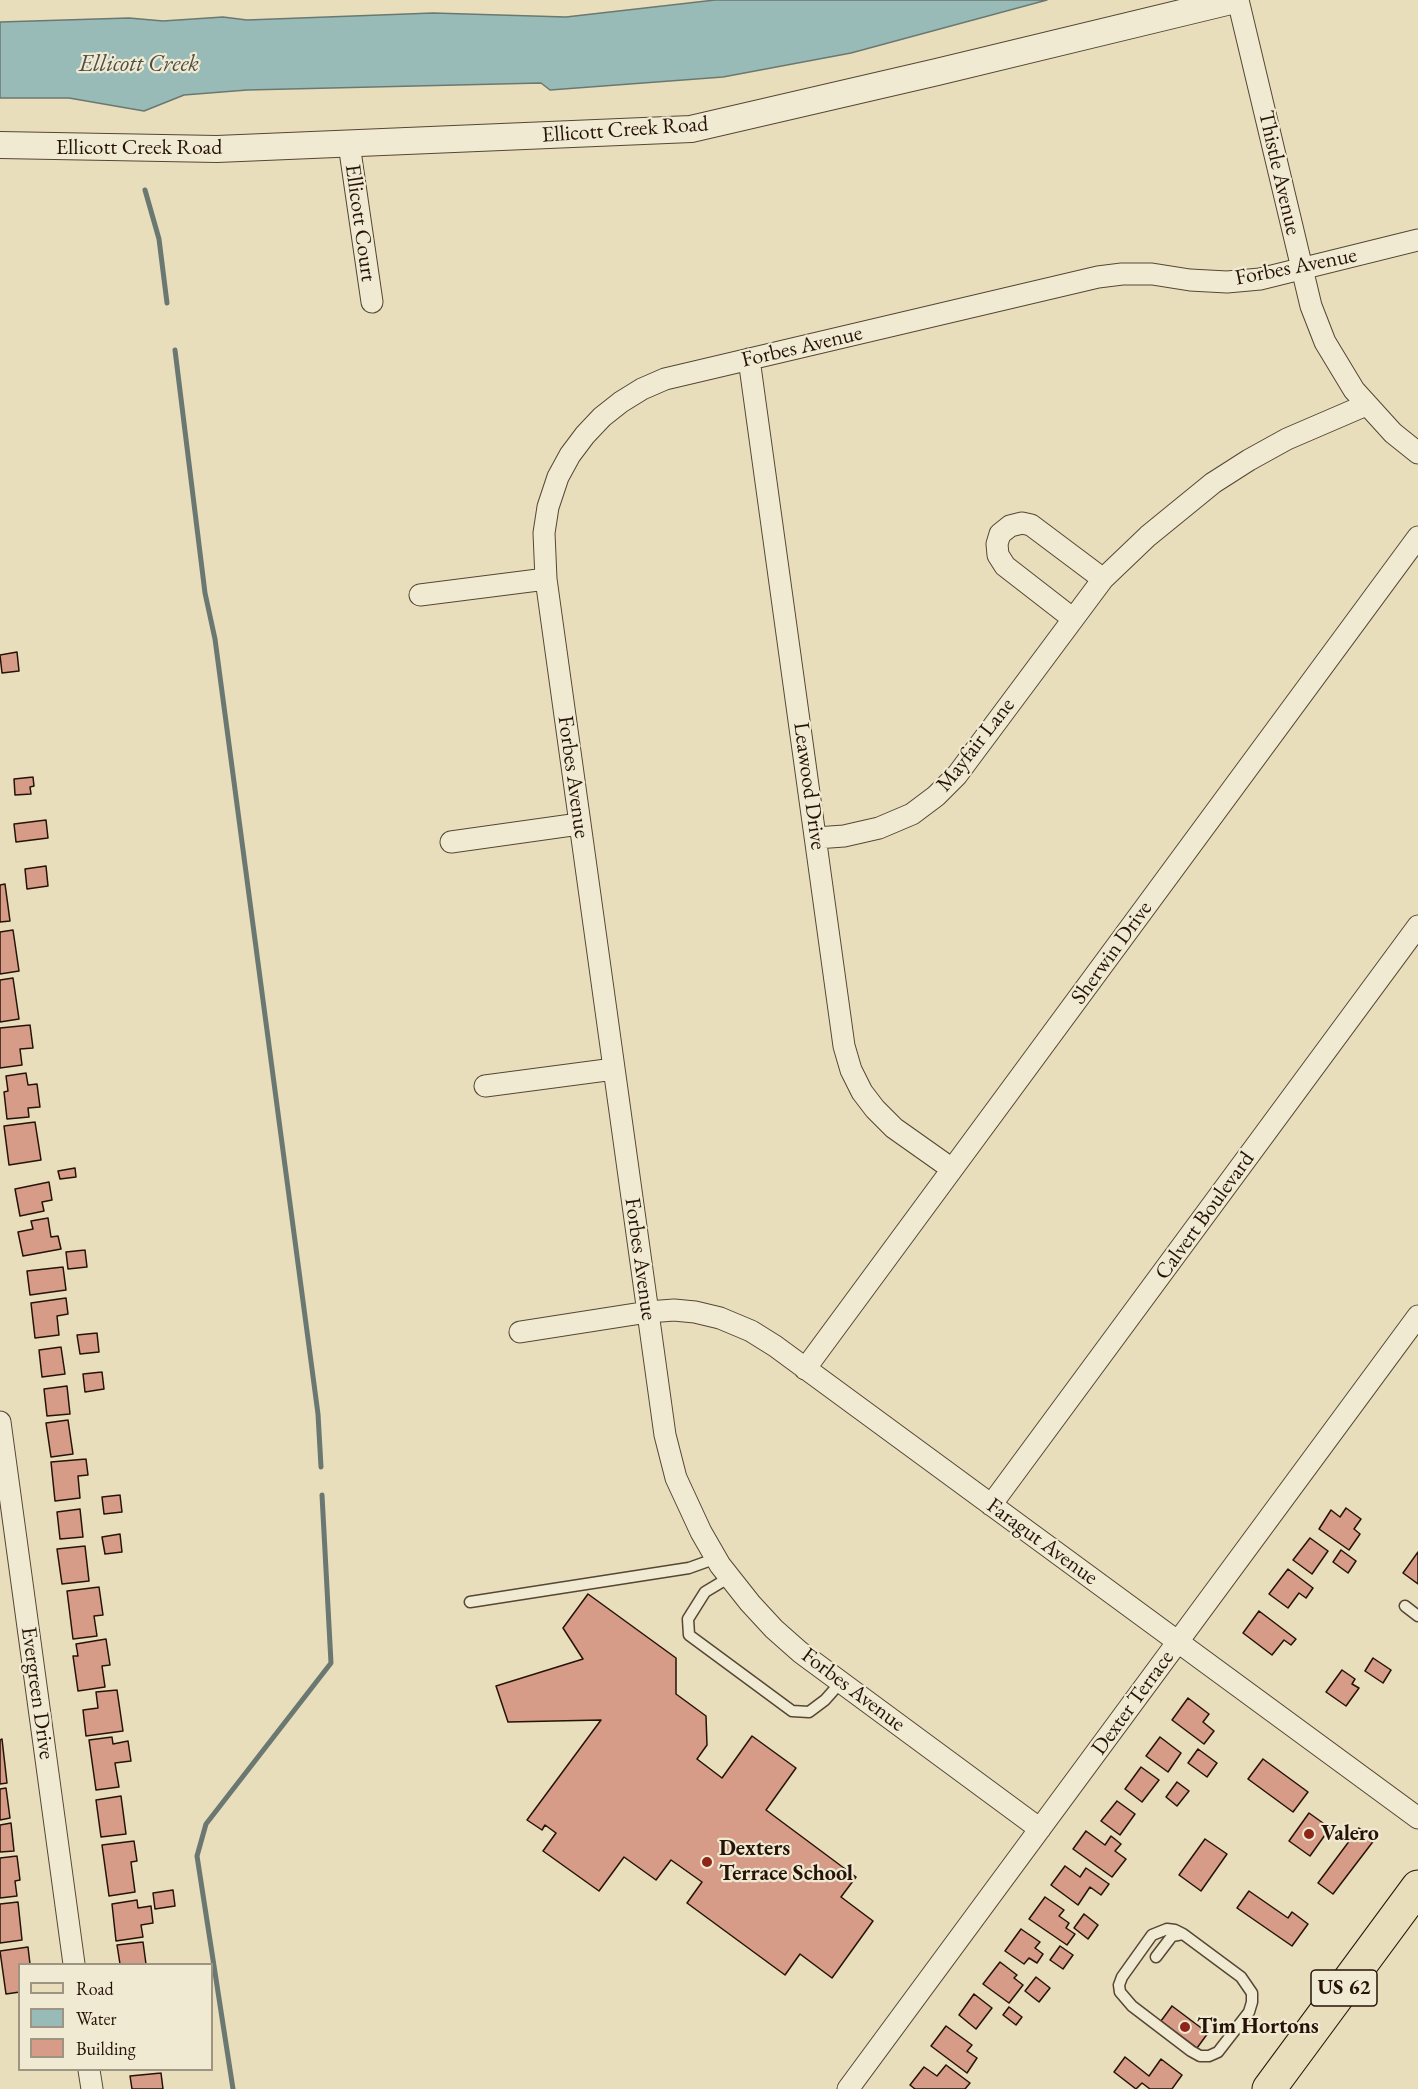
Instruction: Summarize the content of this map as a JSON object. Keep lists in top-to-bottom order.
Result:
{
  "streets": {
    "main road": ["US 62"],
    "street": [
      "Ellicott Creek Road",
      "Thistle Avenue",
      "Ellicott Court",
      "Forbes Avenue",
      "Mayfair Lane",
      "Leawood Drive",
      "Sherwin Drive",
      "Calvert Boulevard",
      "Faragut Avenue",
      "Evergreen Drive",
      "Dexter Terrace"
    ]
  },
  "crossings": [
    ["Ellicott Creek Road", "Thistle Avenue"],
    ["Ellicott Creek Road", "Ellicott Court"],
    ["Thistle Avenue", "Forbes Avenue"],
    ["Thistle Avenue", "Mayfair Lane"],
    ["Forbes Avenue", "Leawood Drive"],
    ["Forbes Avenue", "Faragut Avenue"],
    ["Forbes Avenue", "Dexter Terrace"],
    ["Mayfair Lane", "Leawood Drive"],
    ["Leawood Drive", "Sherwin Drive"],
    ["Sherwin Drive", "Faragut Avenue"],
    ["Calvert Boulevard", "Faragut Avenue"],
    ["Faragut Avenue", "Dexter Terrace"]
  ],
  "water": ["Ellicott Creek"],
  "places": ["Valero", "Dexters Terrace School", "Tim Hortons"],
  "legend": ["Road", "Water", "Building"]
}
